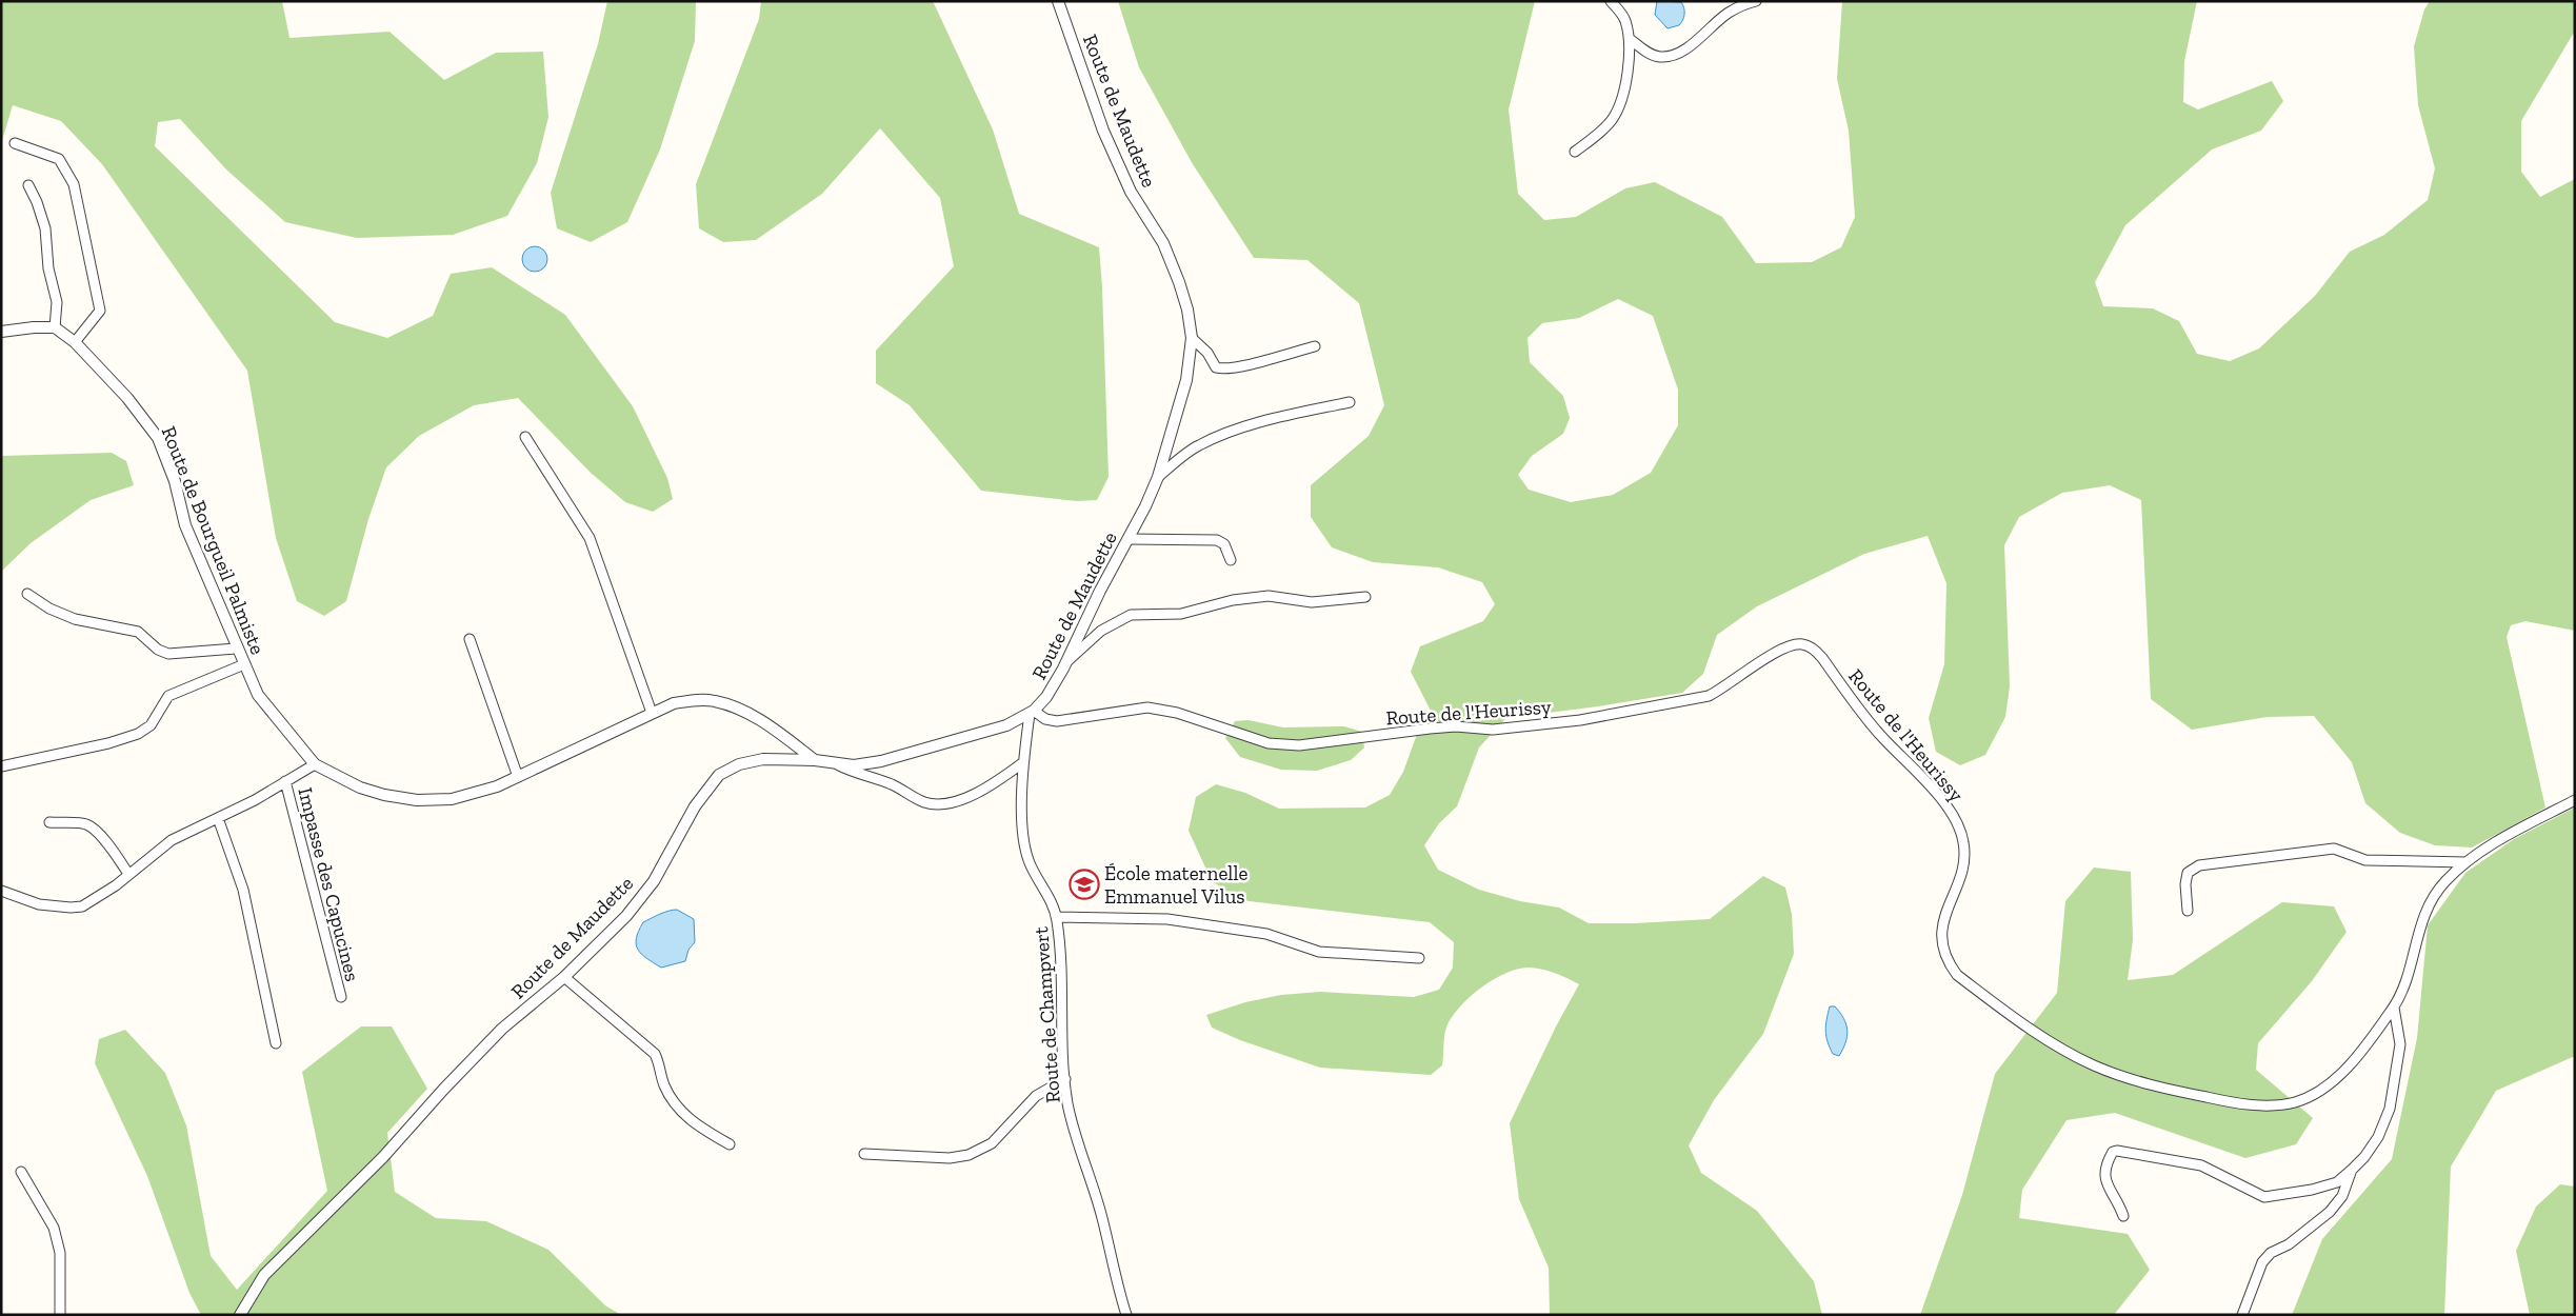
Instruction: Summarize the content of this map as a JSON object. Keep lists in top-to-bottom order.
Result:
{
  "streets": {
    "street": [
      "Route de Maudette",
      "Route de Bourgueil Palmiste",
      "Route de l'Heurissy",
      "Impasse des Capucines",
      "Route de Champvert"
    ]
  },
  "crossings": [
    ["Route de Maudette", "Route de Bourgueil Palmiste"],
    ["Route de Maudette", "Route de l'Heurissy"],
    ["Route de Maudette", "Route de Champvert"],
    ["Route de l'Heurissy", "Route de Champvert"]
  ],
  "places": {
    "school or university": ["École maternelle Emmanuel Vilus"]
  }
}
